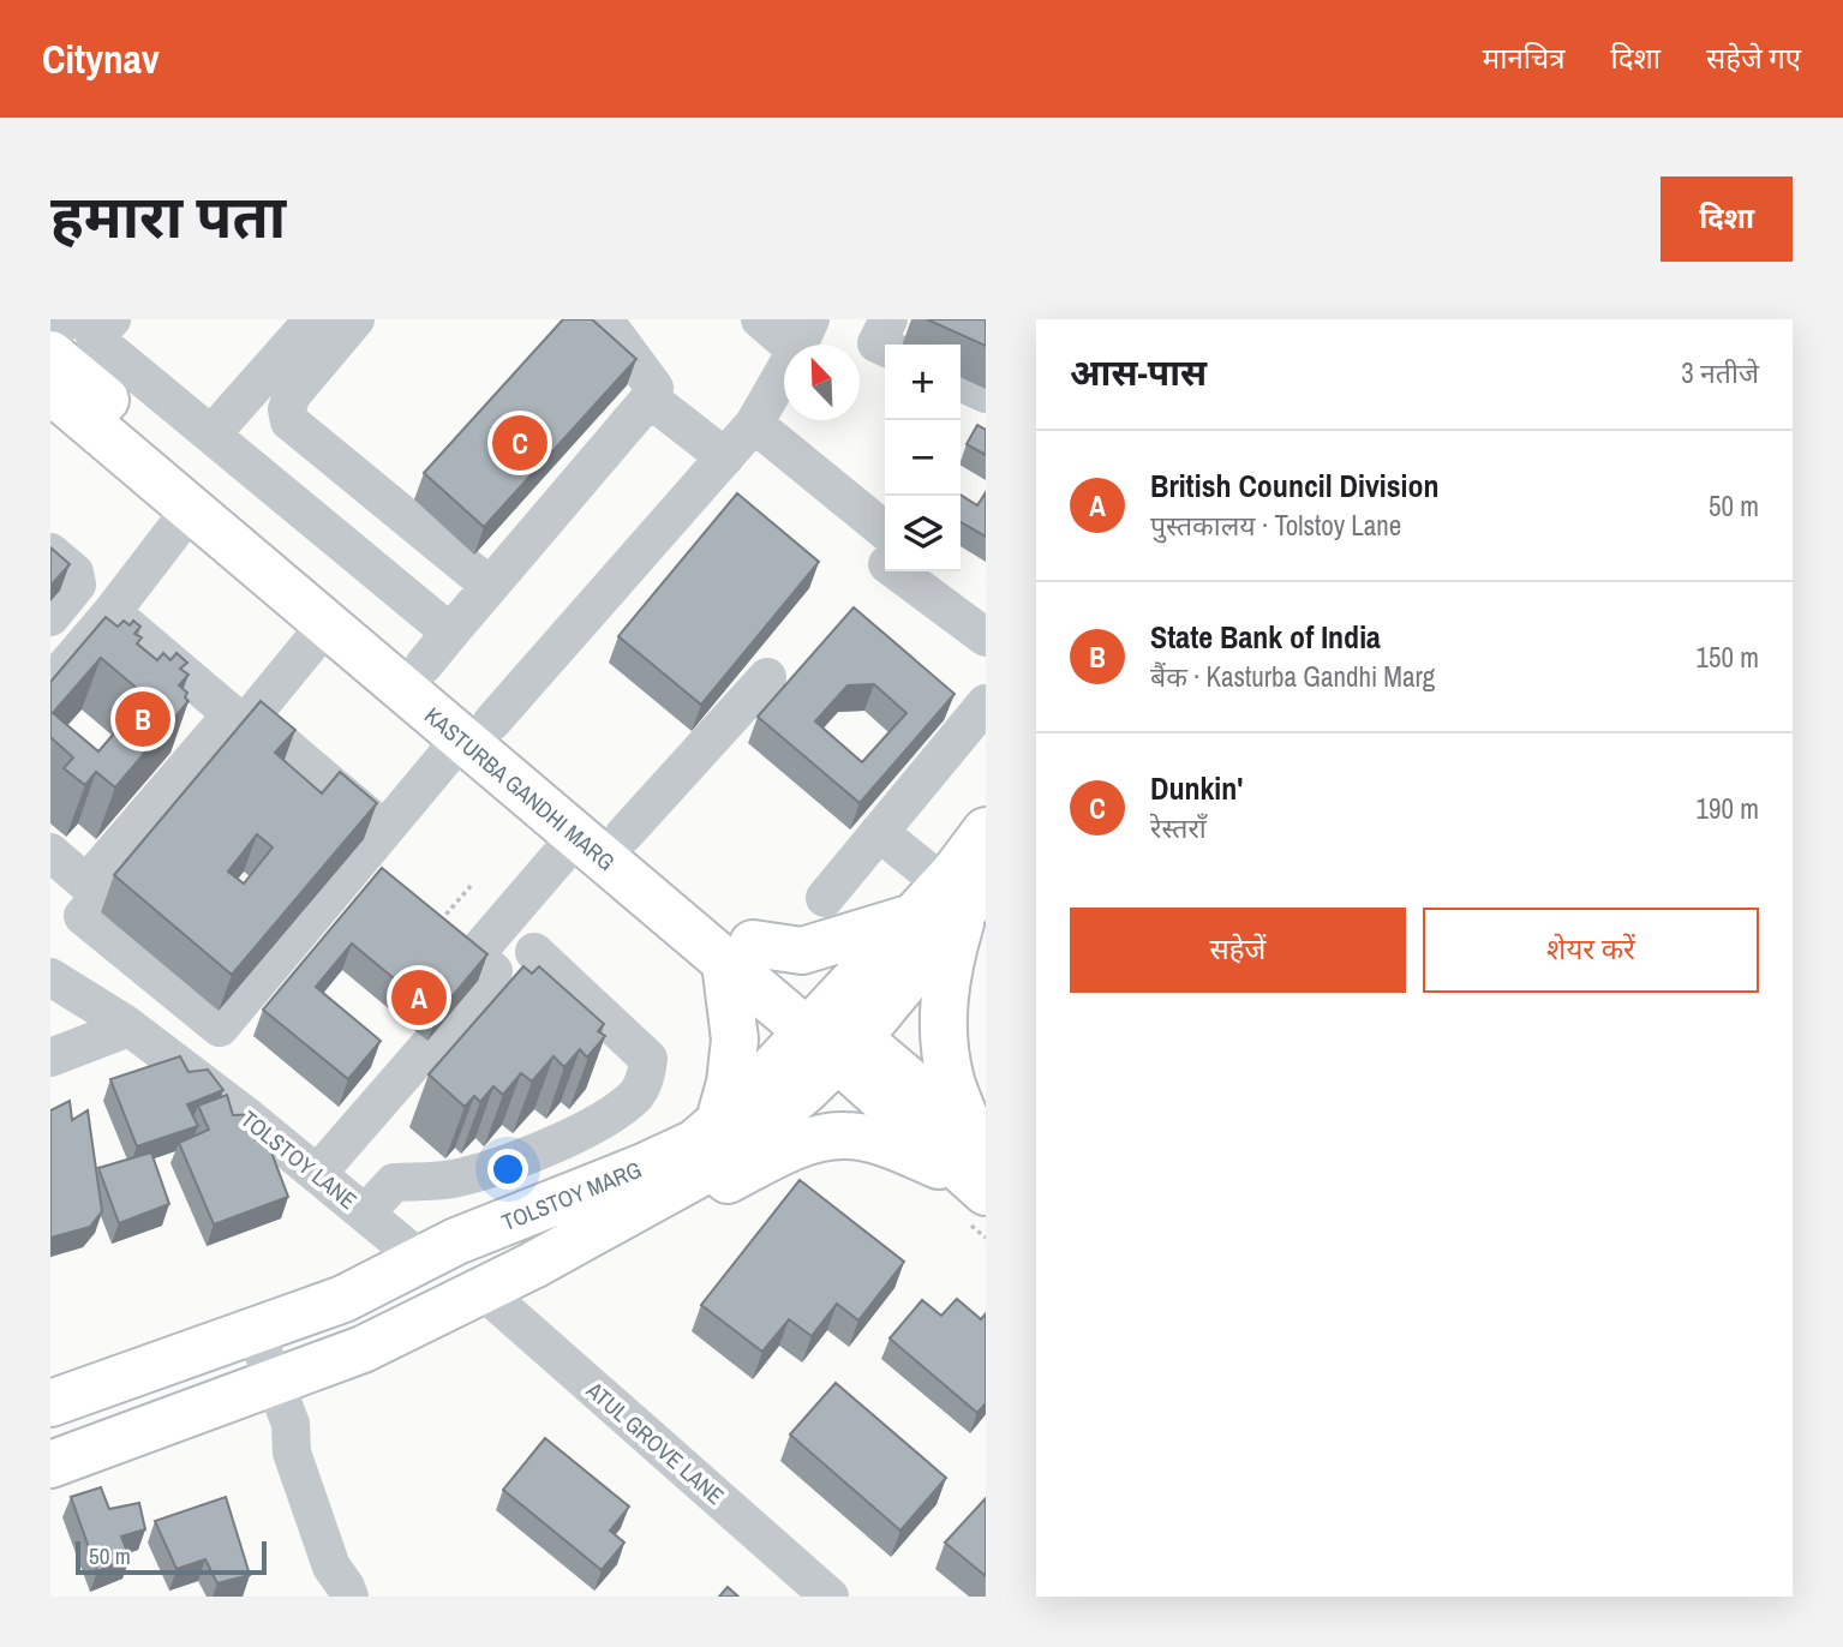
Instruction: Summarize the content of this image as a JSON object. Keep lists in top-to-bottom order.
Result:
{
  "streets": {
    "main road": ["KASTURBA GANDHI MARG", "TOLSTOY MARG"],
    "street": ["TOLSTOY LANE", "ATUL GROVE LANE"]
  },
  "crossings": [
    ["KASTURBA GANDHI MARG", "TOLSTOY MARG"],
    ["TOLSTOY LANE", "TOLSTOY MARG"],
    ["TOLSTOY MARG", "ATUL GROVE LANE"]
  ],
  "scale_bar": "50 m",
  "north": "top left",
  "page": {
    "header": "Citynav",
    "nav": ["मानचित्र", "दिशा", "सहेजे गए"],
    "title": "हमारा पता",
    "buttons": [
      "दिशा",
      ["सहेजें", "शेयर करें"]
    ],
    "heading": ["आस-पास", "3 नतीजे"],
    "map_buttons": ["+", "−"],
    "pins": ["C", "B", "A"],
    "list": [
      {
        "mark": "A",
        "name": "British Council Division",
        "note": "पुस्तकालय · Tolstoy Lane",
        "value": "50 m"
      },
      {
        "mark": "B",
        "name": "State Bank of India",
        "note": "बैंक · Kasturba Gandhi Marg",
        "value": "150 m"
      },
      {
        "mark": "C",
        "name": "Dunkin'",
        "note": "रेस्तराँ",
        "value": "190 m"
      }
    ],
    "scale": "50 m"
  }
}
